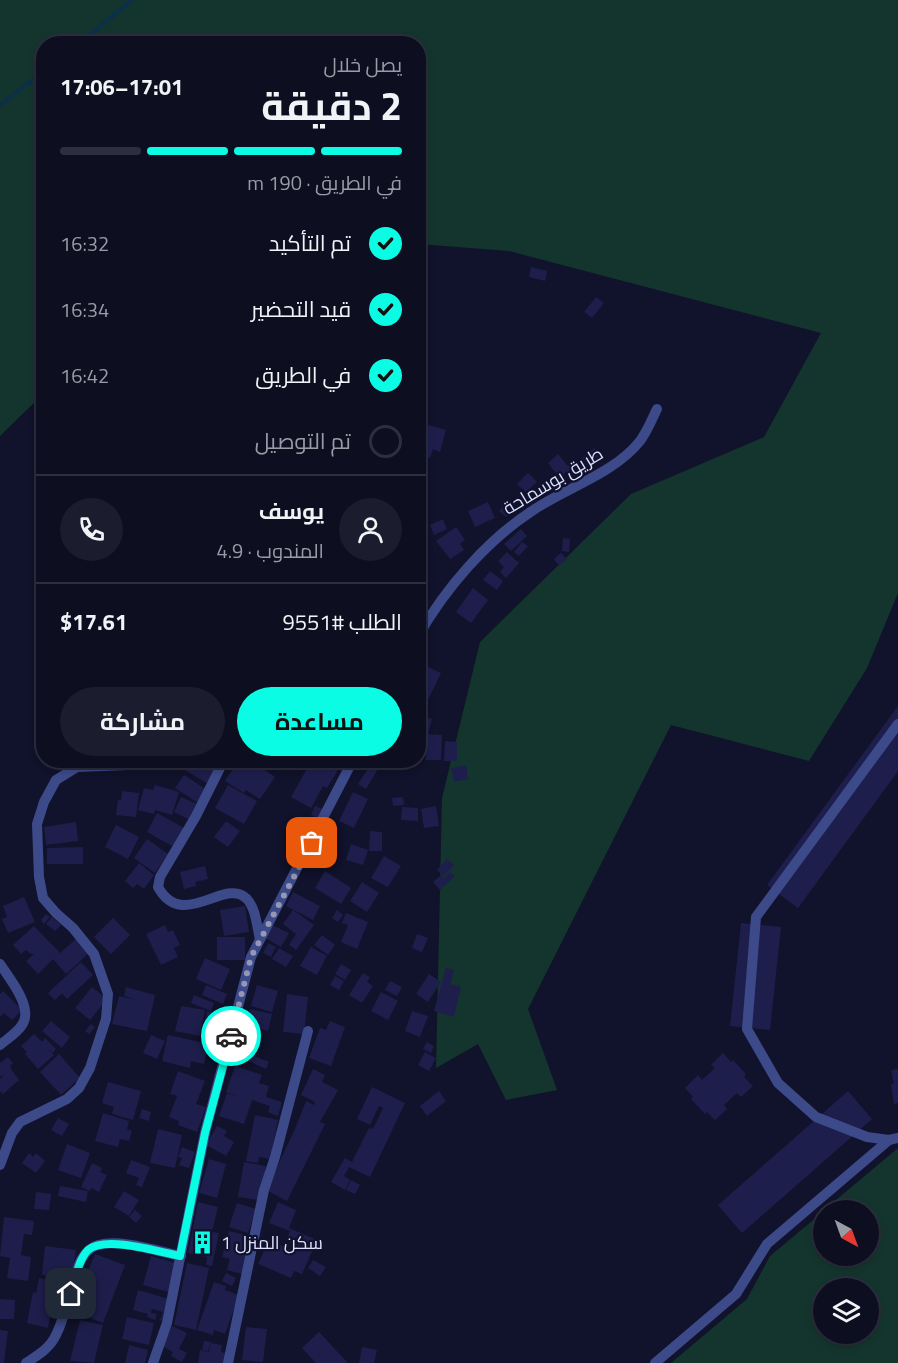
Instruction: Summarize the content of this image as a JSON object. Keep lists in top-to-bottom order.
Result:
{
  "streets": {
    "street": ["طريق بوسماحة"]
  },
  "places": {
    "building": ["سكن المنزل 1"]
  },
  "north": "bottom right",
  "page": {
    "heading": ["2 دقيقة", "يصل خلال", "17:01–17:06"],
    "panel": [
      "يوسف",
      "المندوب · 4.9",
      "الطلب #9551",
      "$17.61"
    ],
    "bar": "في الطريق · 190 m",
    "list": [
      ["تم التأكيد", "16:32"],
      ["قيد التحضير", "16:34"],
      ["في الطريق", "16:42"],
      "تم التوصيل"
    ],
    "buttons": ["مساعدة", "مشاركة"]
  }
}
